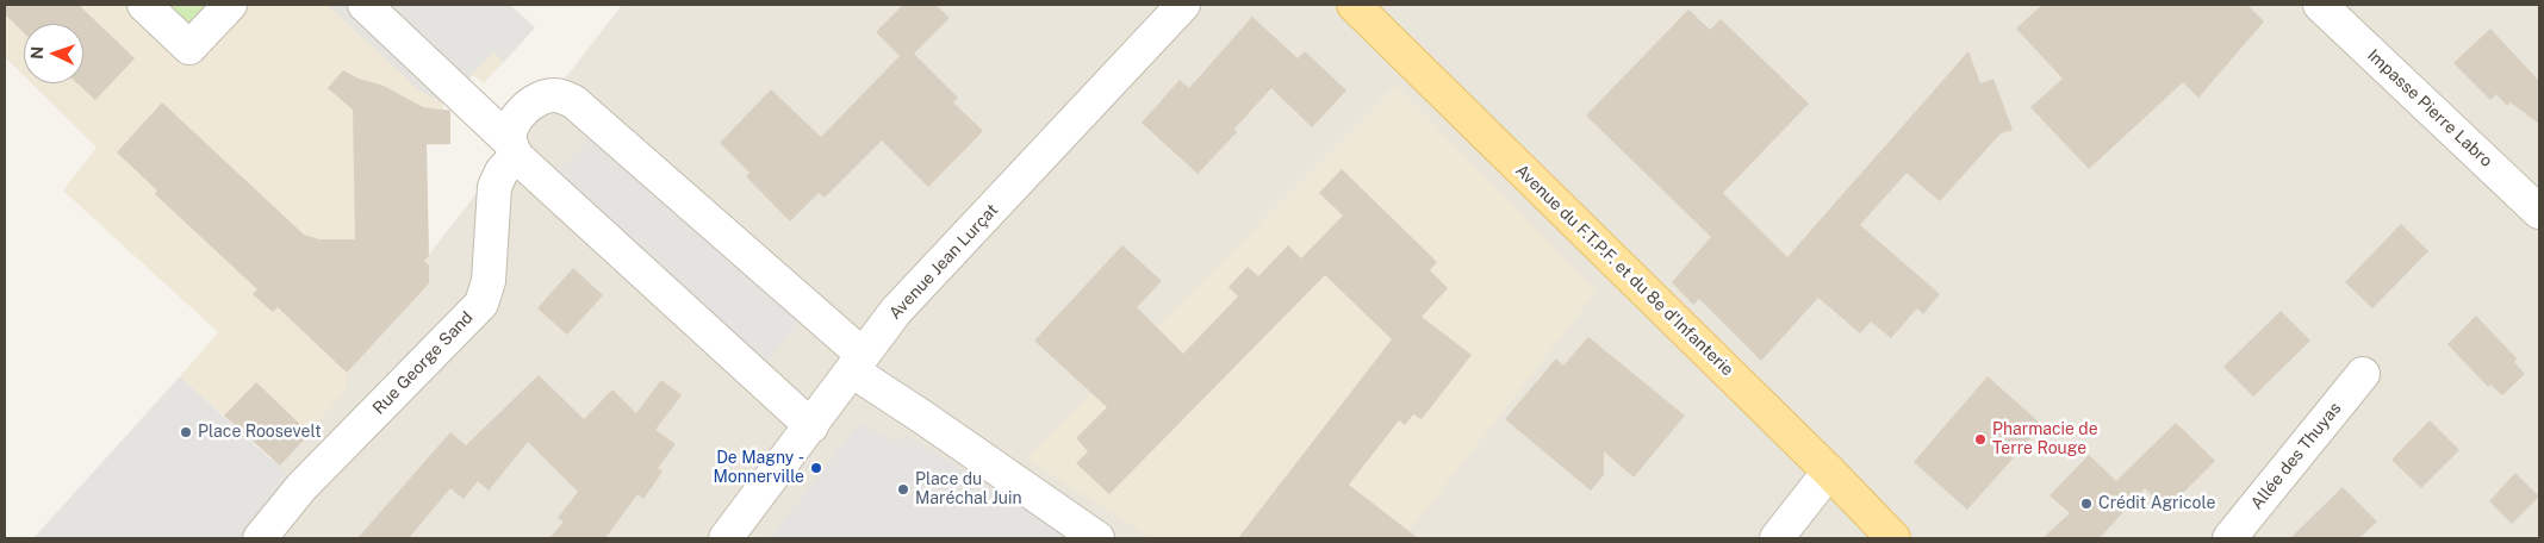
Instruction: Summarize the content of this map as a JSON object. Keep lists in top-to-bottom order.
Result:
{
  "streets": {
    "main road": ["Avenue du F.T.P.F. et du 8e d'Infanterie"],
    "street": [
      "Impasse Pierre Labro",
      "Avenue Jean Lurçat",
      "Rue George Sand",
      "Allée des Thuyas"
    ]
  },
  "places": [
    "Place Roosevelt",
    "Pharmacie de Terre Rouge",
    "De Magny - Monnerville",
    "Place du Maréchal Juin",
    "Crédit Agricole"
  ],
  "north": "left"
}
